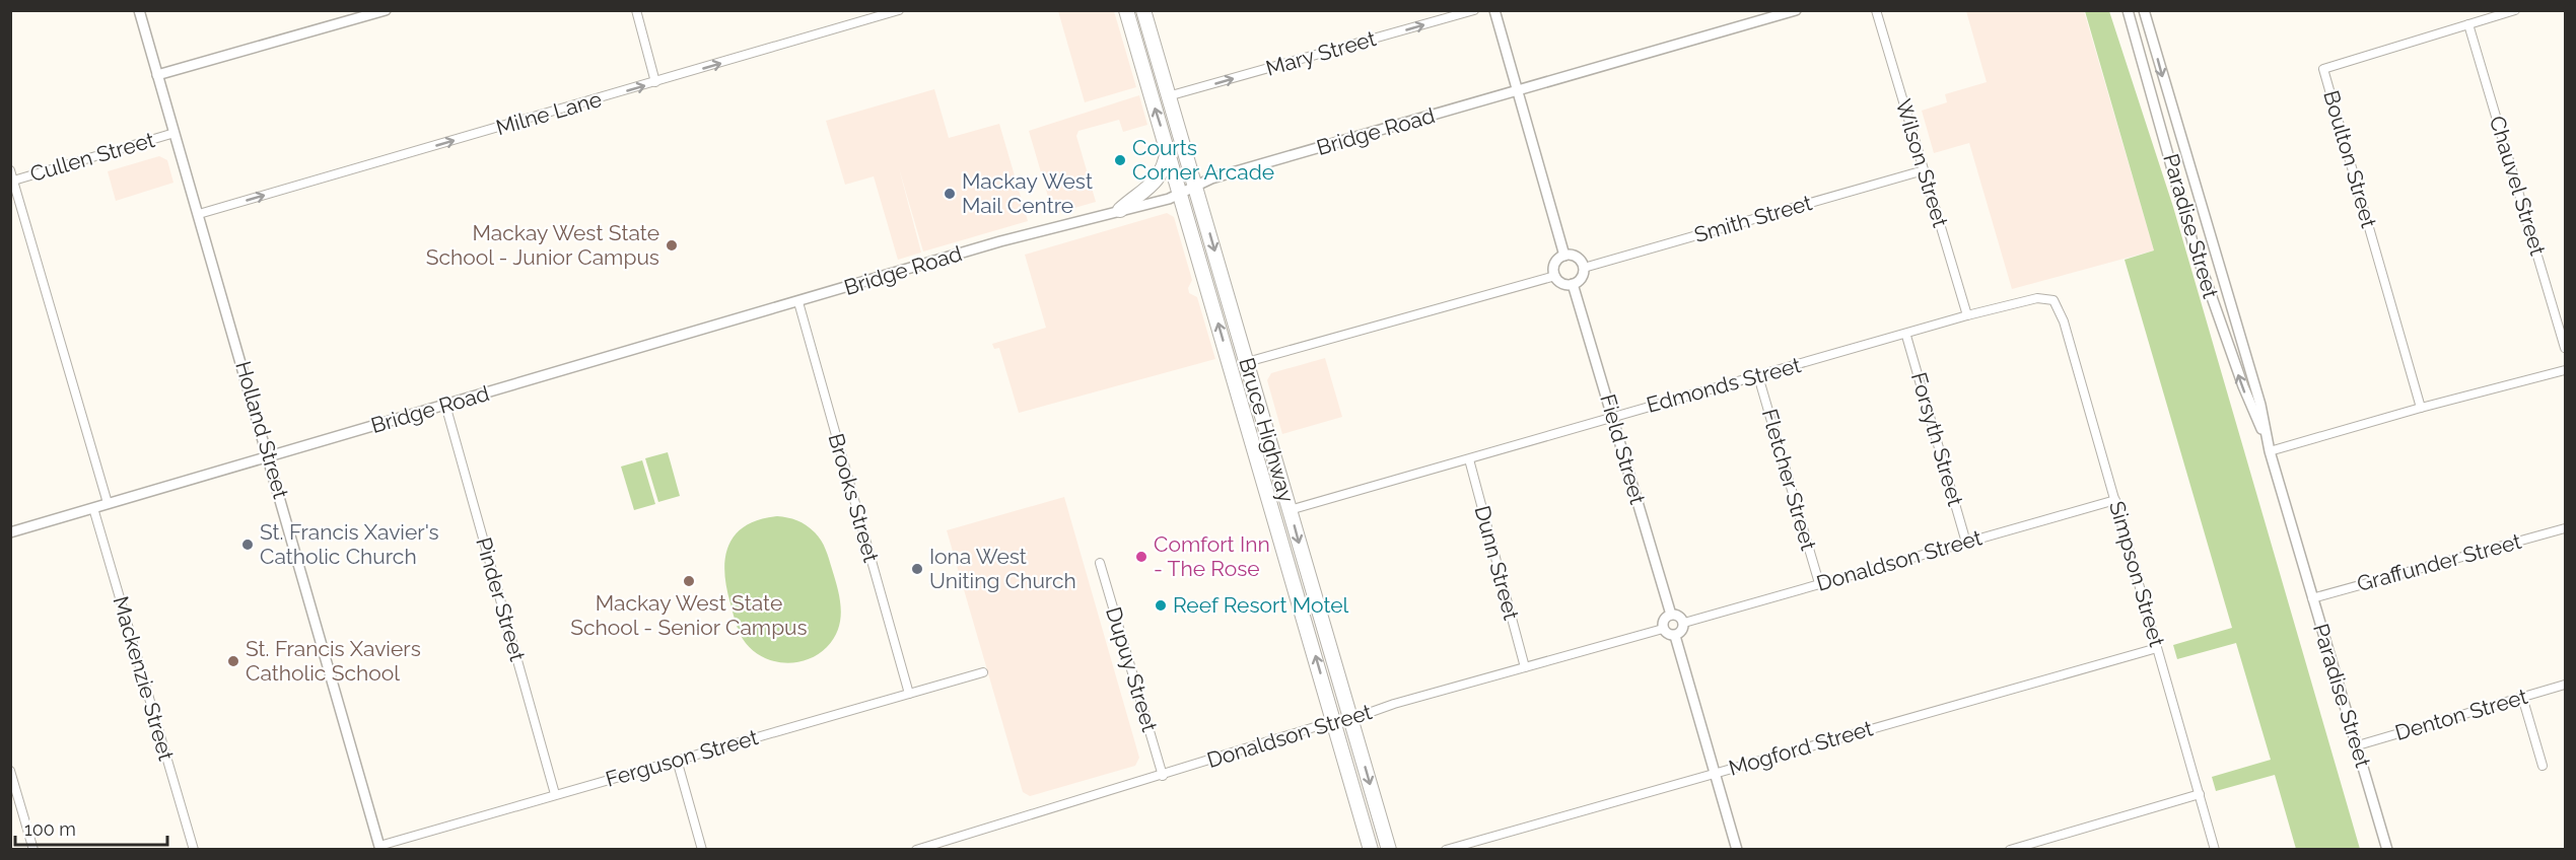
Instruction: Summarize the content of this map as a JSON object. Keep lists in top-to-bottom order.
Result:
{
  "streets": {
    "highway": ["Bruce Highway"],
    "street": [
      "Mary Street",
      "Milne Lane",
      "Bridge Road",
      "Cullen Street",
      "Boulton Street",
      "Wilson Street",
      "Chauvel Street",
      "Smith Street",
      "Paradise Street",
      "Edmonds Street",
      "Holland Street",
      "Forsyth Street",
      "Field Street",
      "Fletcher Street",
      "Brooks Street",
      "Donaldson Street",
      "Dunn Street",
      "Graffunder Street",
      "Simpson Street",
      "Pinder Street",
      "Dupuy Street",
      "Mackenzie Street",
      "Denton Street",
      "Mogford Street",
      "Ferguson Street"
    ]
  },
  "crossings": [
    ["Mary Street", "Bruce Highway"],
    ["Milne Lane", "Holland Street"],
    ["Bridge Road", "Holland Street"],
    ["Bridge Road", "Bruce Highway"],
    ["Bridge Road", "Brooks Street"],
    ["Bridge Road", "Pinder Street"],
    ["Bridge Road", "Mackenzie Street"],
    ["Cullen Street", "Holland Street"],
    ["Boulton Street", "Chauvel Street"],
    ["Wilson Street", "Smith Street"],
    ["Wilson Street", "Edmonds Street"],
    ["Smith Street", "Field Street"],
    ["Paradise Street", "Graffunder Street"],
    ["Paradise Street", "Denton Street"],
    ["Edmonds Street", "Bruce Highway"],
    ["Edmonds Street", "Forsyth Street"],
    ["Edmonds Street", "Field Street"],
    ["Edmonds Street", "Fletcher Street"],
    ["Edmonds Street", "Dunn Street"],
    ["Edmonds Street", "Simpson Street"],
    ["Holland Street", "Ferguson Street"],
    ["Bruce Highway", "Donaldson Street"],
    ["Forsyth Street", "Donaldson Street"],
    ["Field Street", "Donaldson Street"],
    ["Fletcher Street", "Donaldson Street"],
    ["Brooks Street", "Ferguson Street"],
    ["Donaldson Street", "Dunn Street"],
    ["Donaldson Street", "Simpson Street"],
    ["Donaldson Street", "Dupuy Street"],
    ["Simpson Street", "Mogford Street"],
    ["Pinder Street", "Ferguson Street"]
  ],
  "one_way": ["Mary Street", "Milne Lane"],
  "places": [
    "Courts Corner Arcade",
    "Mackay West Mail Centre",
    "Mackay West State School - Junior Campus",
    "St. Francis Xavier's Catholic Church",
    "Comfort Inn - The Rose",
    "Iona West Uniting Church",
    "Mackay West State School - Senior Campus",
    "Reef Resort Motel",
    "St. Francis Xaviers Catholic School"
  ],
  "scale_bar": "100 m"
}
